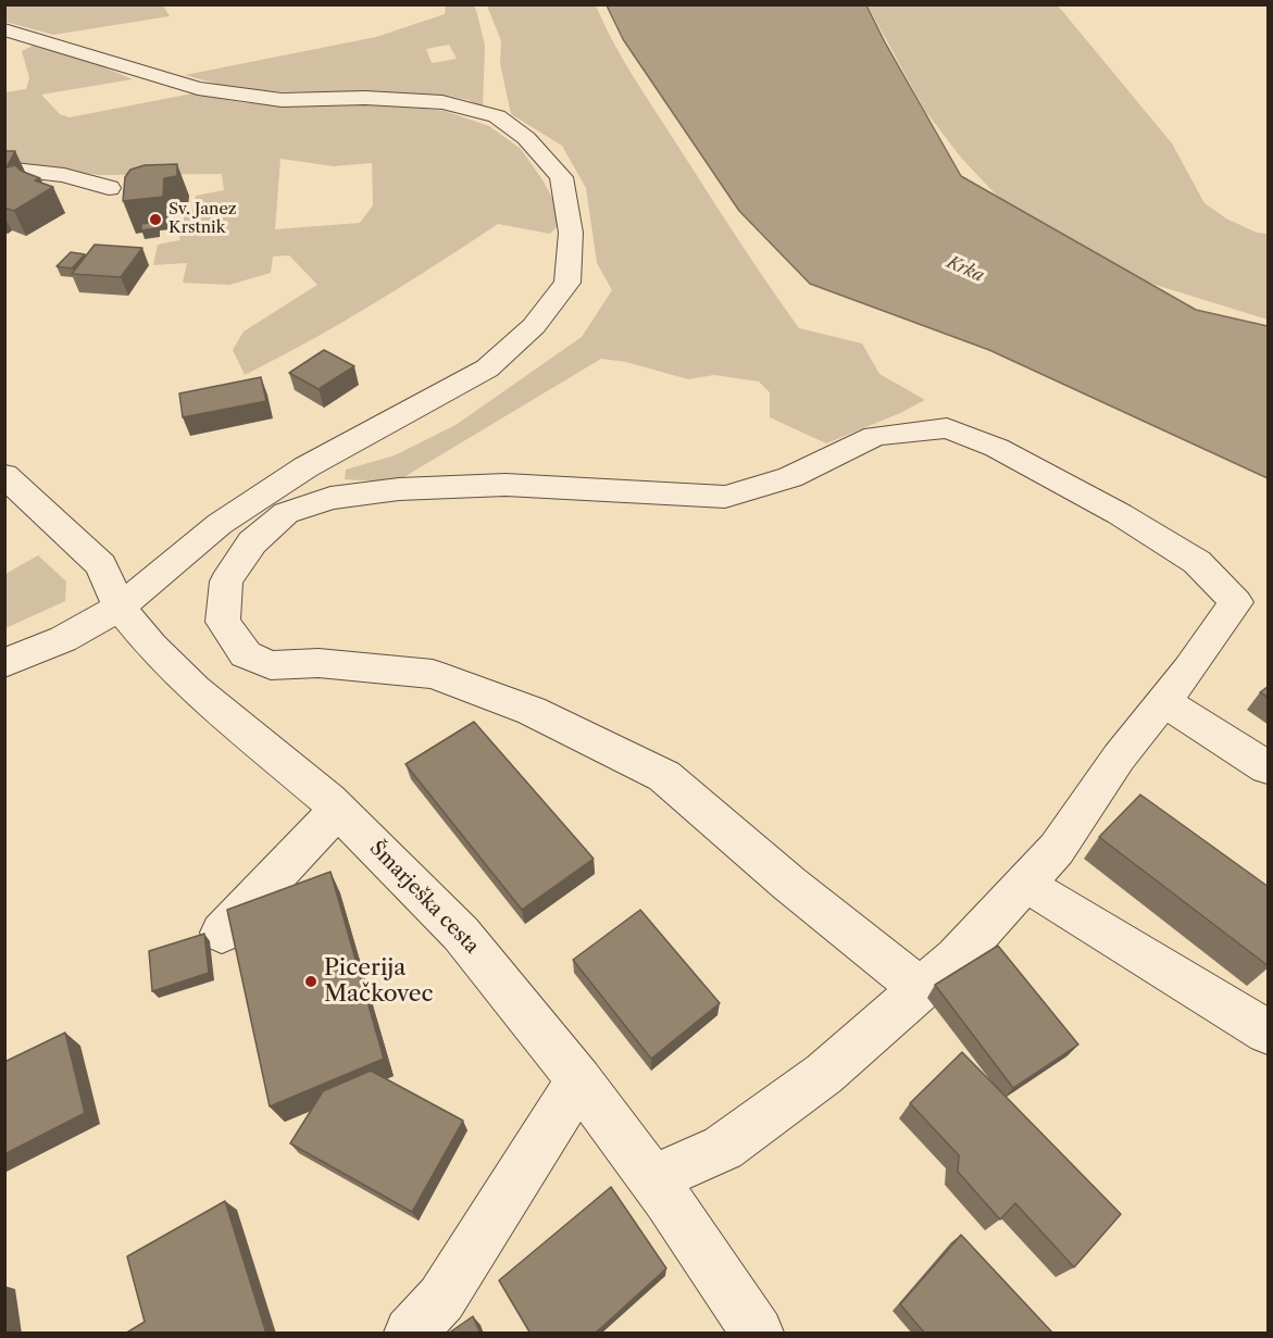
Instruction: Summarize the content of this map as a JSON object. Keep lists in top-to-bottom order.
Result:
{
  "streets": {
    "street": ["Šmarješka cesta"]
  },
  "water": ["Krka"],
  "places": ["Sv. Janez Krstnik", "Picerija Mačkovec"]
}
